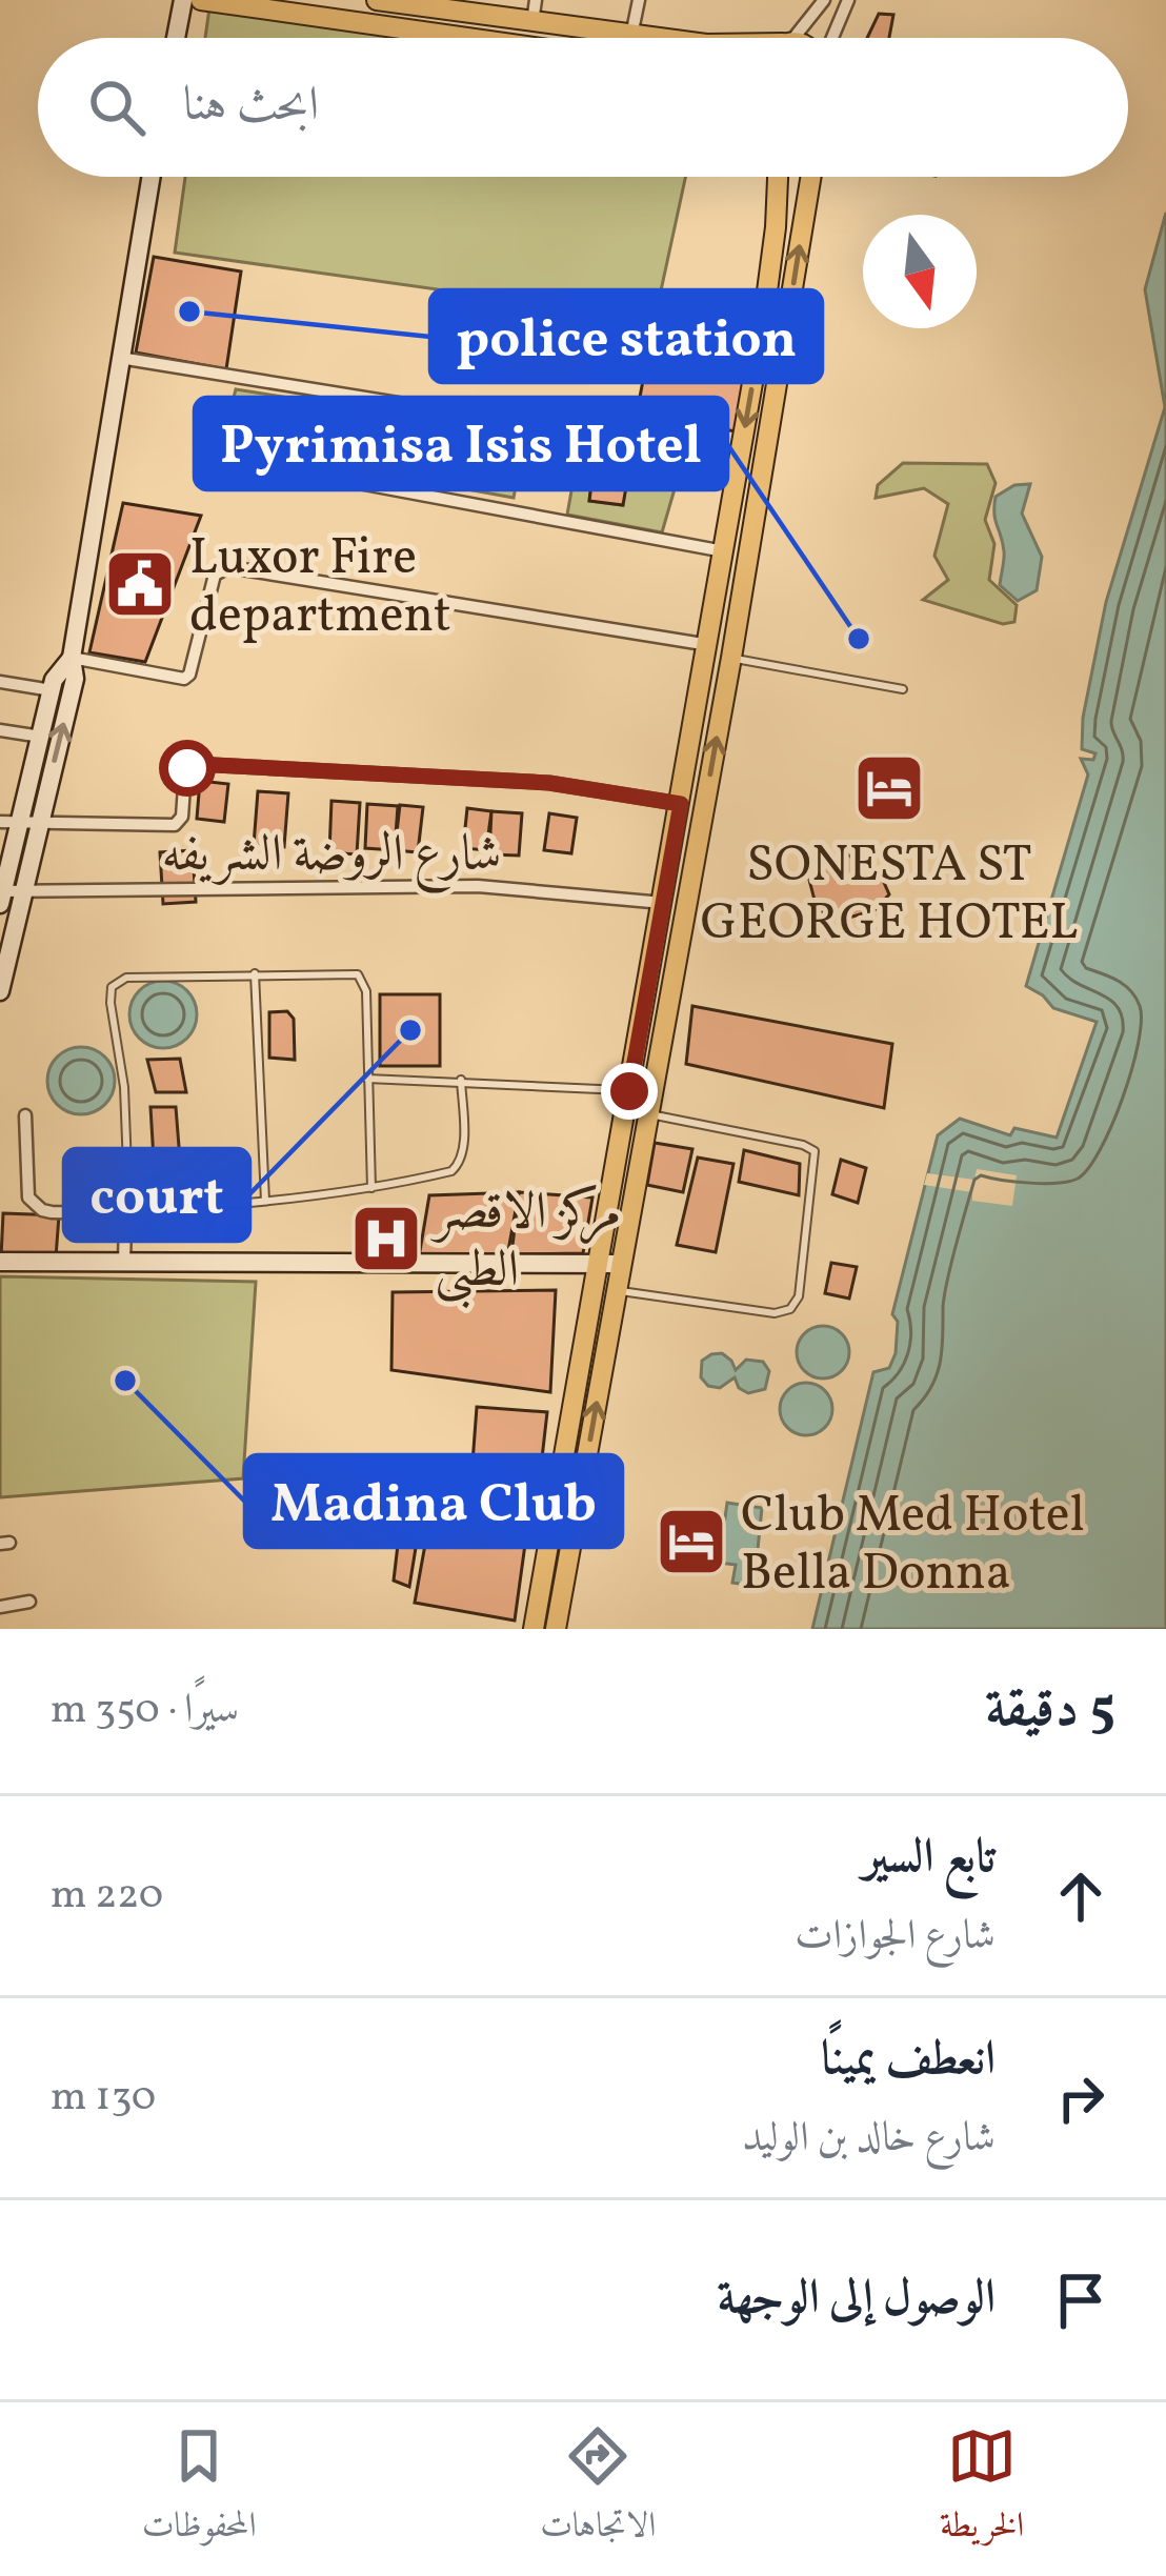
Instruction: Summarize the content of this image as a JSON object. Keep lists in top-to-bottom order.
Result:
{
  "streets": {
    "street": ["شارع الروضة الشريفه"]
  },
  "places": {
    "other": [
      "police station",
      "Pyrimisa Isis Hotel",
      "court",
      "Madina Club"
    ],
    "public building": ["Luxor Fire department"],
    "hotel": ["SONESTA ST GEORGE HOTEL", "Club Med Hotel Bella Donna"],
    "hospital": ["مركز الاقصر الطبى"]
  },
  "north": "bottom",
  "page": {
    "search": "ابحث هنا",
    "heading": ["5 دقيقة", "سيرًا · 350 m"],
    "list": [
      ["تابع السير", "شارع الجوازات", "220 m"],
      ["انعطف يمينًا", "شارع خالد بن الوليد", "130 m"],
      "الوصول إلى الوجهة"
    ],
    "nav": ["الخريطة", "الاتجاهات", "المحفوظات"]
  }
}
